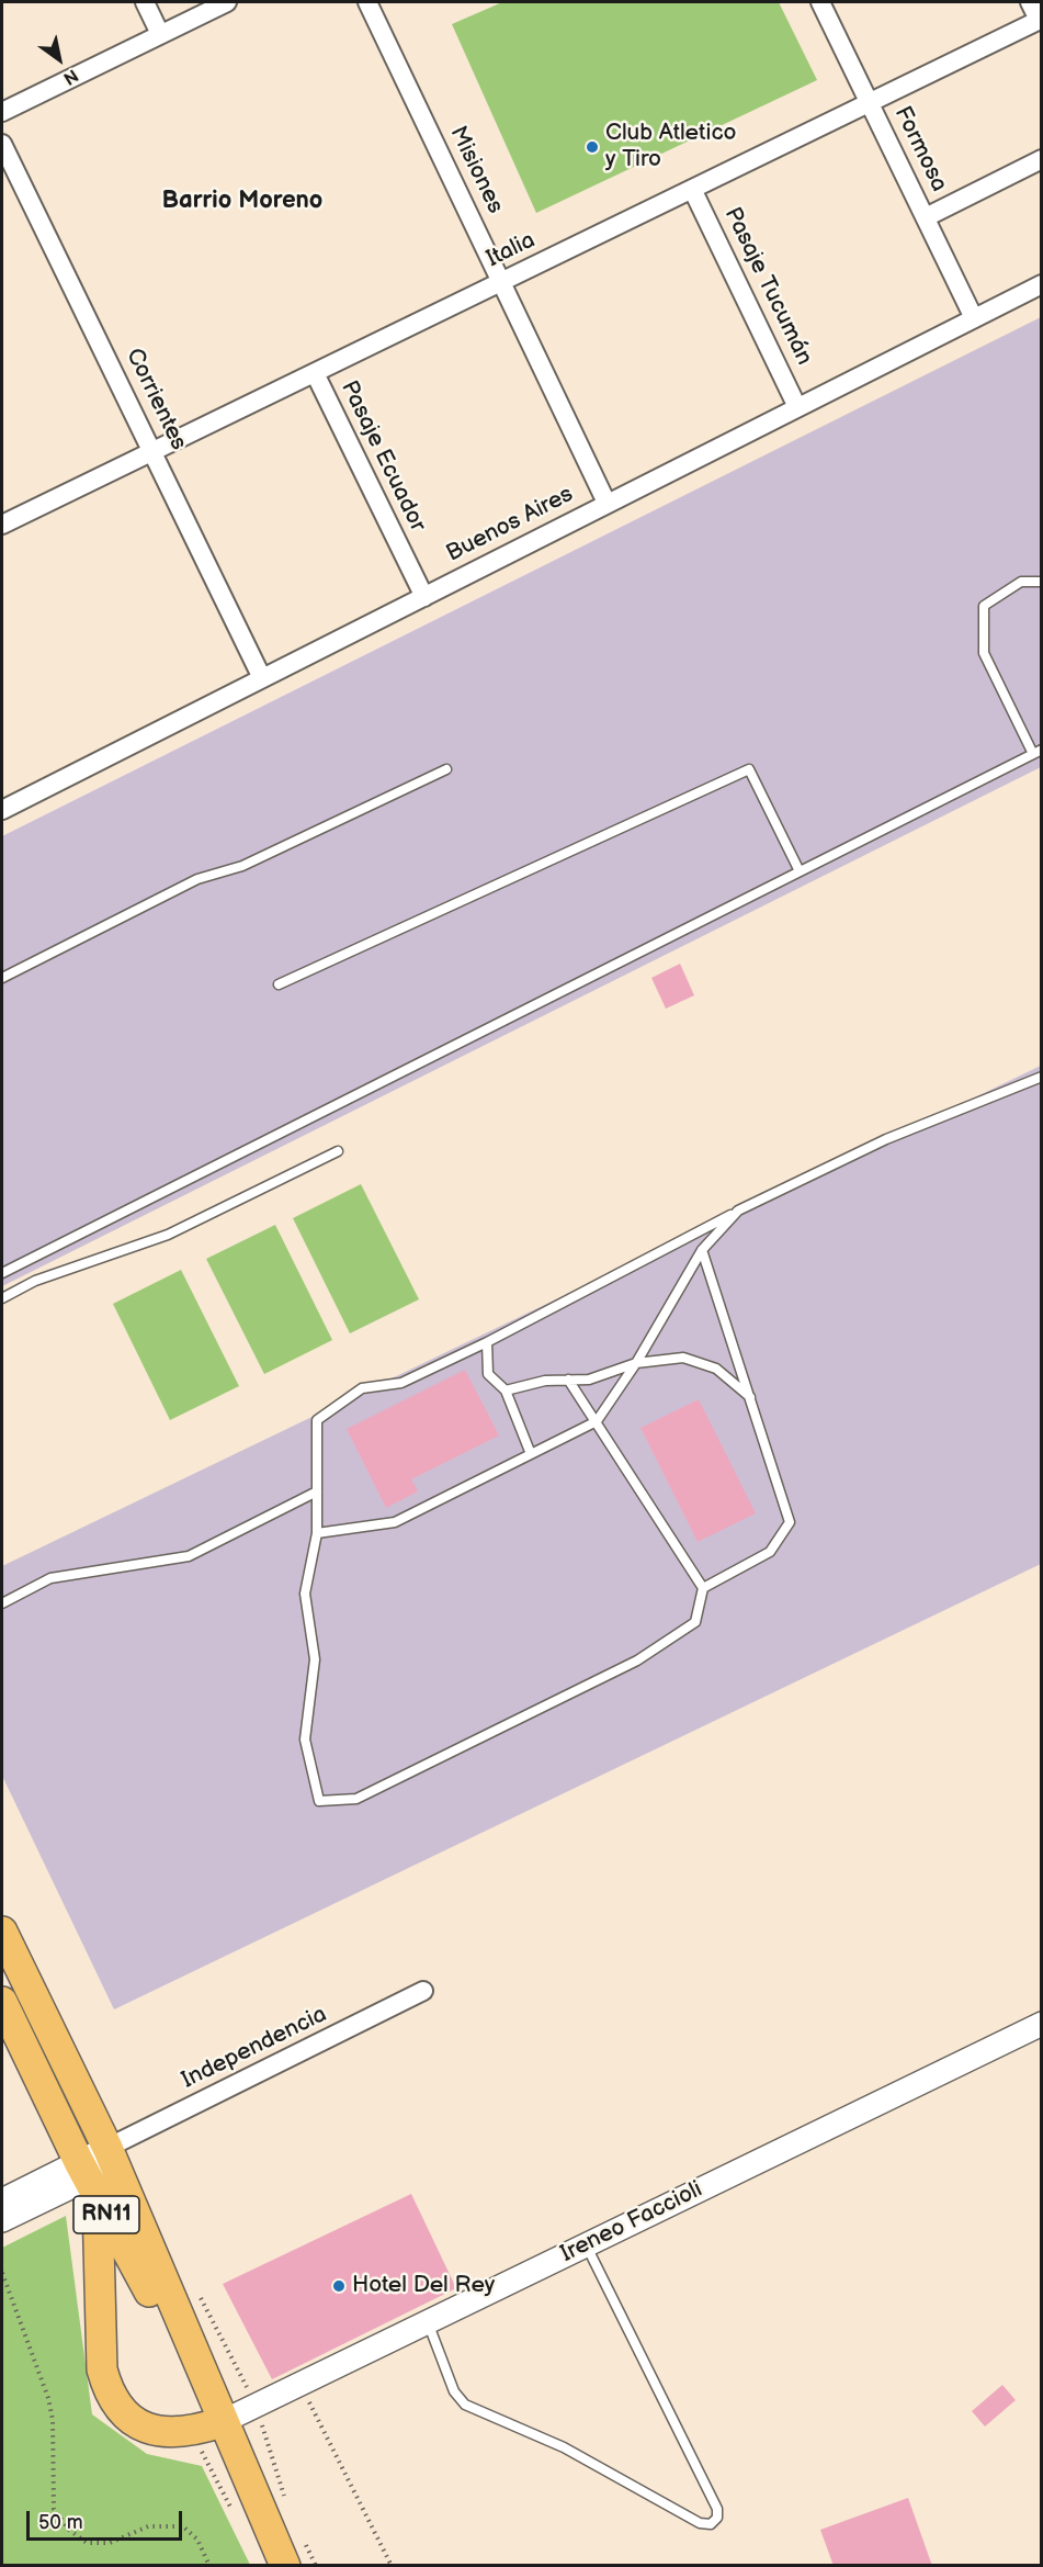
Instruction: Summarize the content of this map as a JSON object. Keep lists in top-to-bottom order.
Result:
{
  "streets": {
    "highway": ["RN11"],
    "street": [
      "Formosa",
      "Misiones",
      "Italia",
      "Pasaje Tucumán",
      "Corrientes",
      "Pasaje Ecuador",
      "Buenos Aires",
      "Independencia",
      "Ireneo Faccioli"
    ]
  },
  "crossings": [
    ["Formosa", "Italia"],
    ["Formosa", "Buenos Aires"],
    ["Misiones", "Italia"],
    ["Misiones", "Buenos Aires"],
    ["Italia", "Pasaje Tucumán"],
    ["Italia", "Corrientes"],
    ["Italia", "Pasaje Ecuador"],
    ["Pasaje Tucumán", "Buenos Aires"],
    ["Corrientes", "Buenos Aires"],
    ["Pasaje Ecuador", "Buenos Aires"],
    ["Independencia", "RN11"],
    ["RN11", "Ireneo Faccioli"]
  ],
  "districts": ["Barrio Moreno"],
  "places": ["Club Atletico y Tiro", "Hotel Del Rey"],
  "scale_bar": "50 m",
  "north": "bottom right"
}
